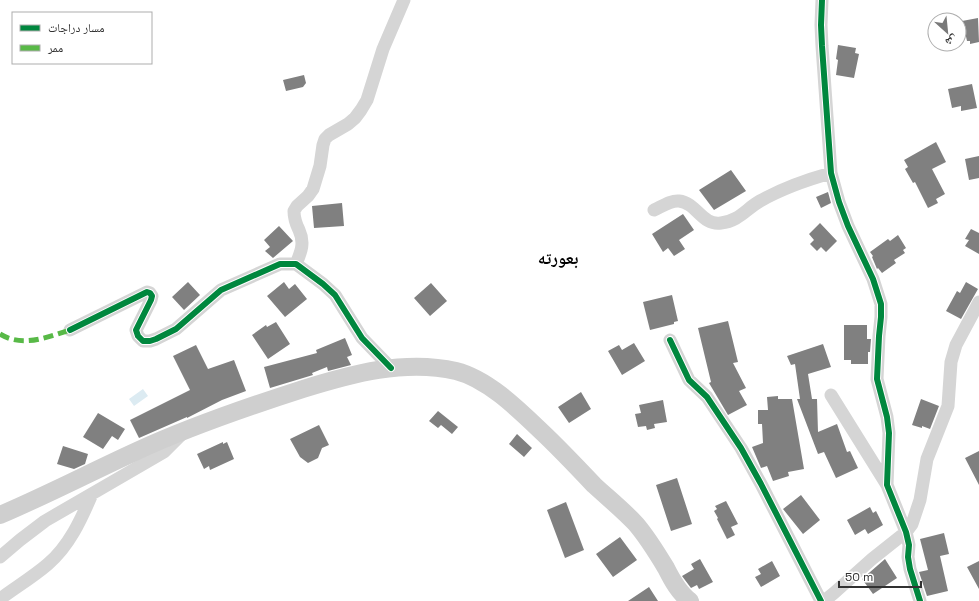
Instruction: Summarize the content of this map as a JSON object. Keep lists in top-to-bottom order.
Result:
{
  "districts": ["بعورته"],
  "legend": ["مسار دراجات", "ممر"],
  "scale_bar": "50 m",
  "north": "bottom right"
}
